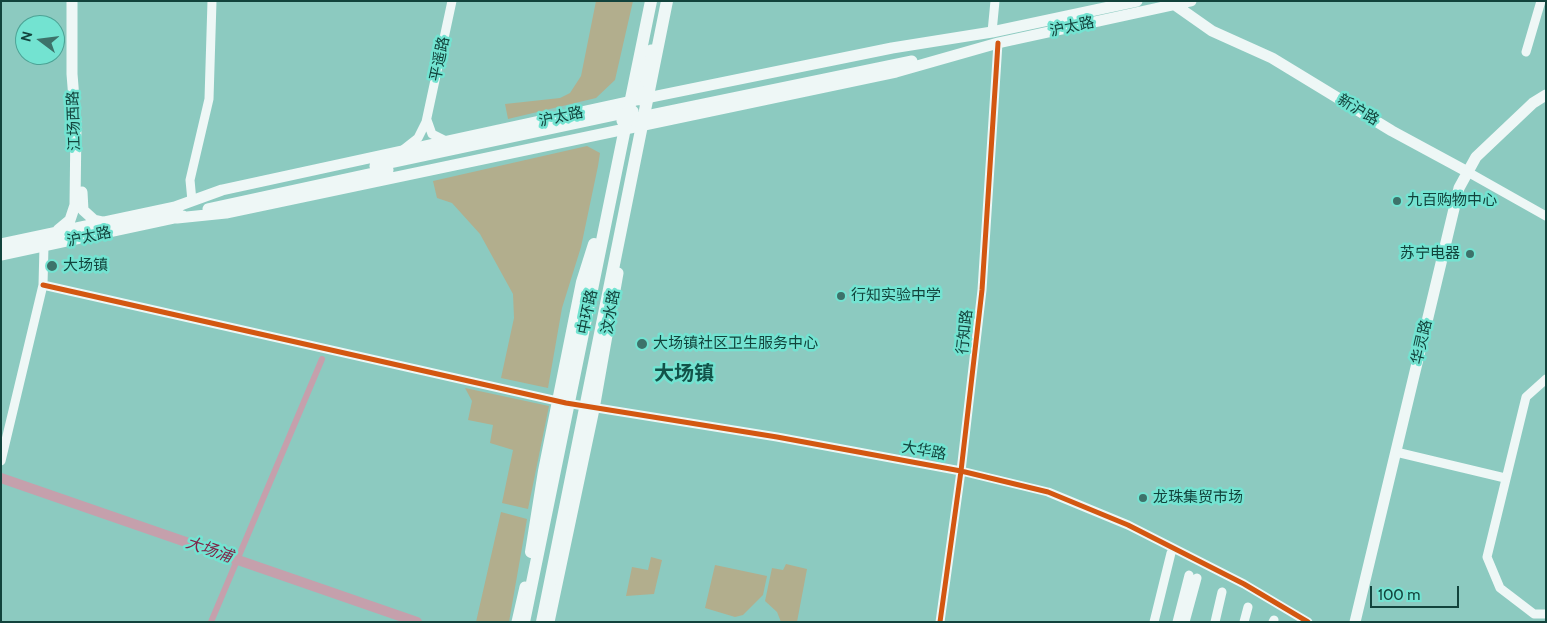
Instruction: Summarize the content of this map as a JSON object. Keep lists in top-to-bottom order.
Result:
{
  "streets": {
    "highway": ["中环路"],
    "main road": [
      "沪太路",
      "新沪路",
      "江场西路",
      "汶水路",
      "华灵路"
    ],
    "street": ["平遥路", "行知路", "大华路"]
  },
  "crossings": [
    ["沪太路", "平遥路"],
    ["沪太路", "新沪路"],
    ["沪太路", "江场西路"],
    ["沪太路", "汶水路"],
    ["沪太路", "行知路"],
    ["新沪路", "华灵路"],
    ["中环路", "汶水路"],
    ["汶水路", "大华路"],
    ["行知路", "大华路"]
  ],
  "districts": ["大场镇"],
  "water": ["大场浦"],
  "places": [
    "九百购物中心",
    "苏宁电器",
    "大场镇",
    "行知实验中学",
    "大场镇社区卫生服务中心",
    "龙珠集贸市场"
  ],
  "scale_bar": "100 m",
  "north": "left"
}
